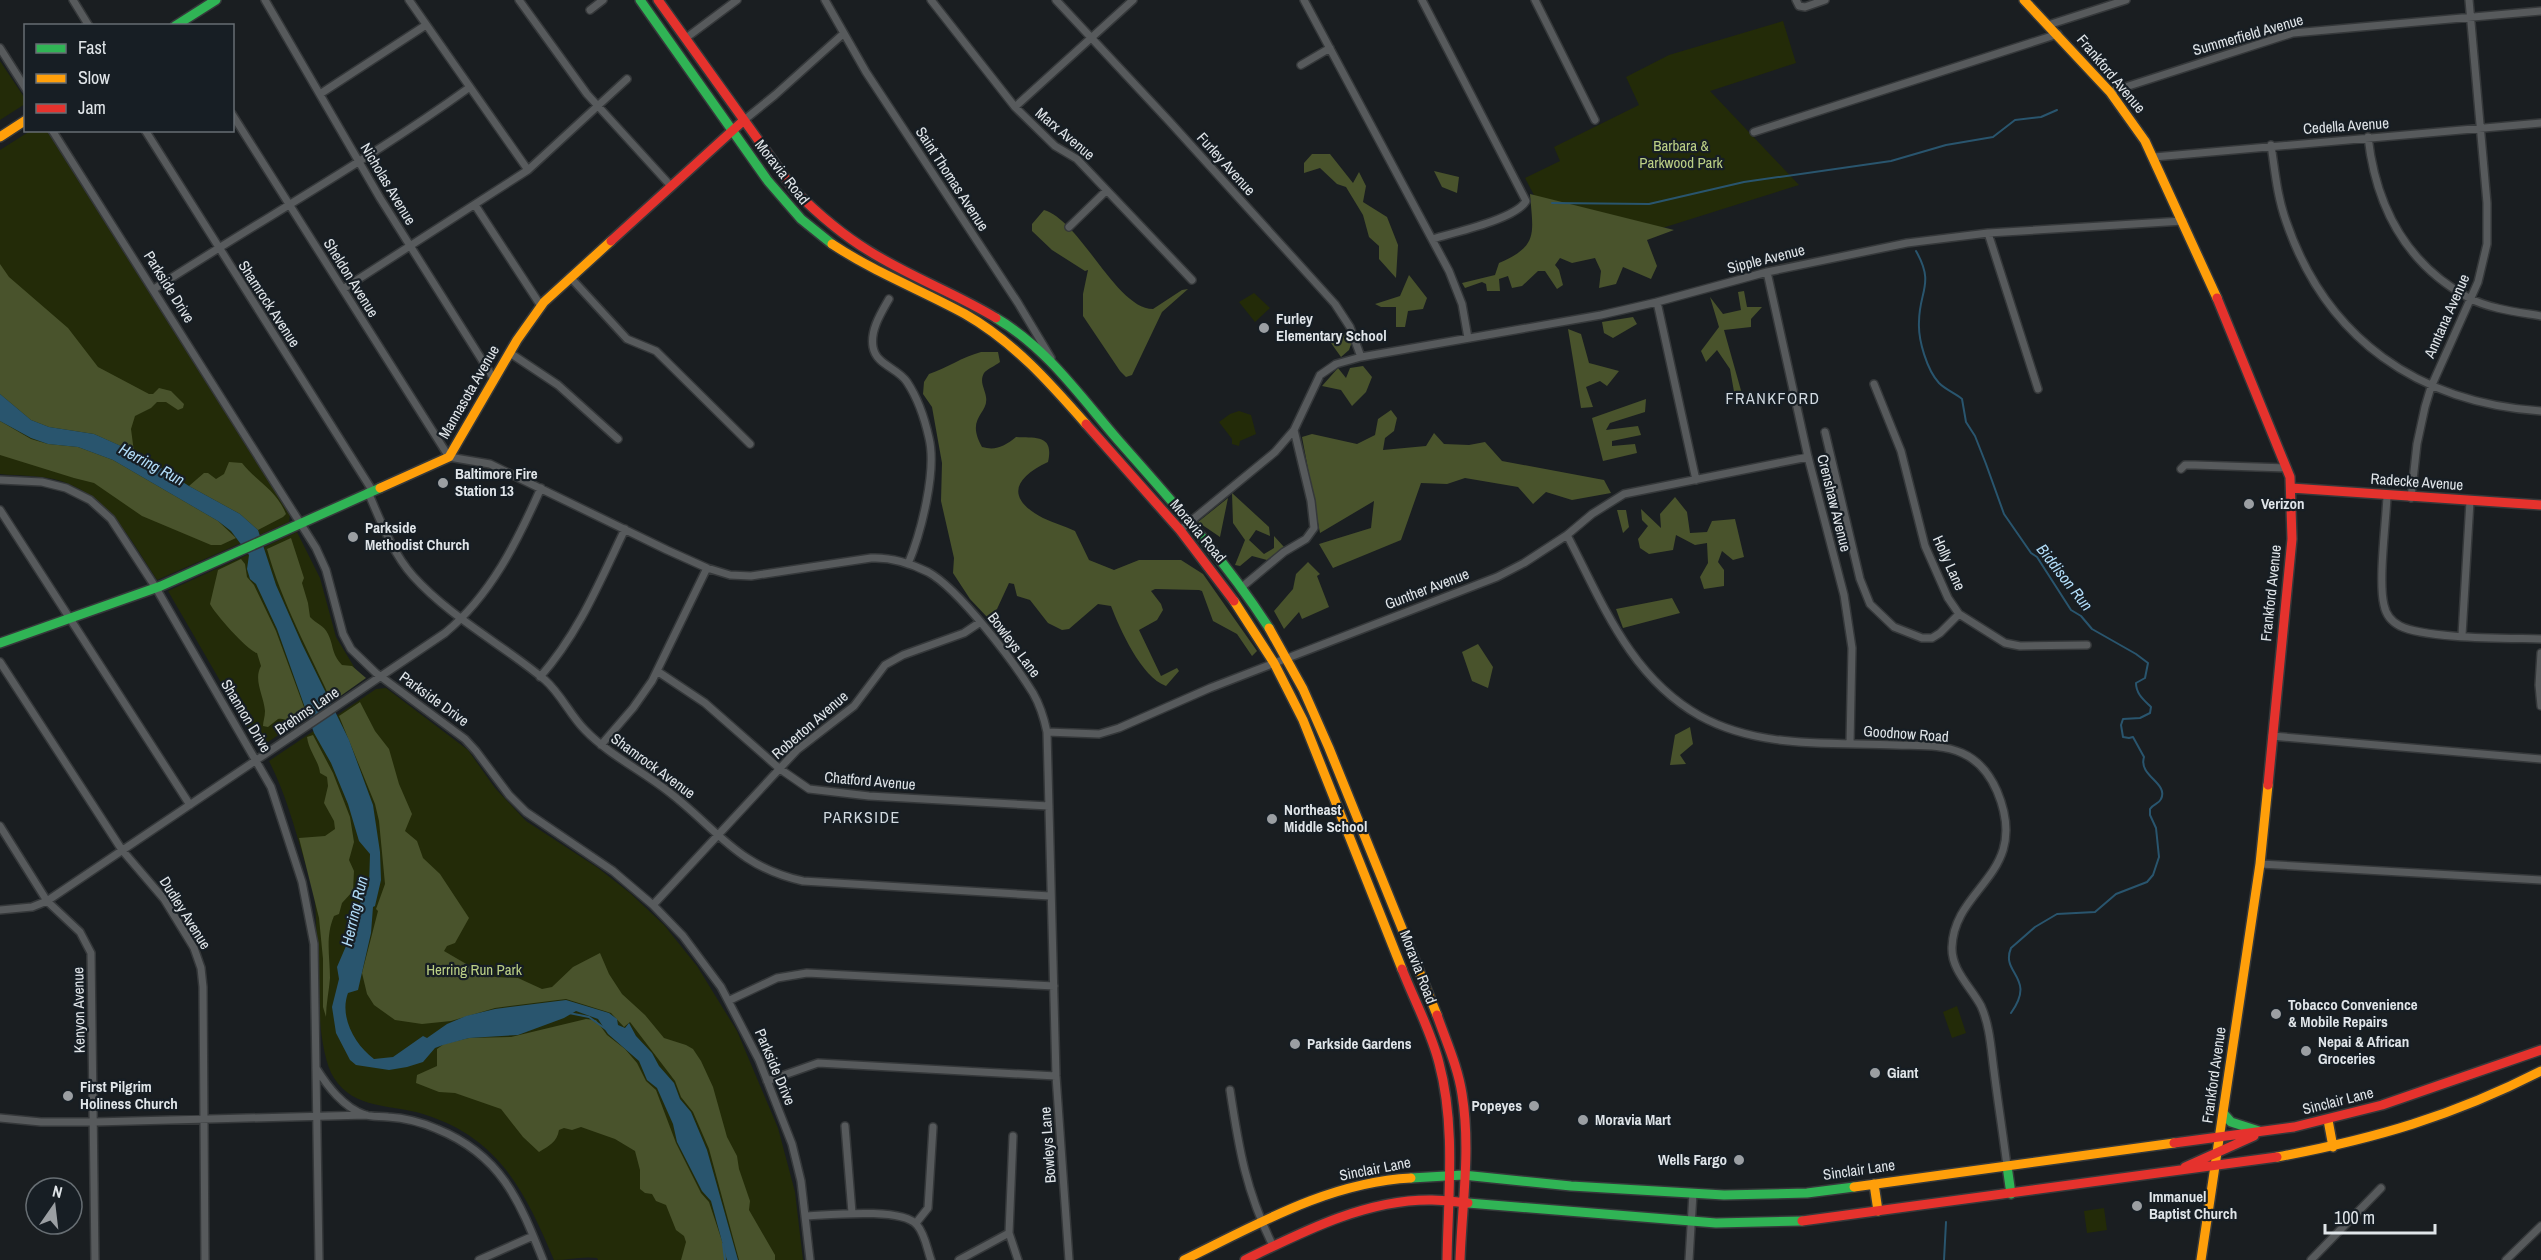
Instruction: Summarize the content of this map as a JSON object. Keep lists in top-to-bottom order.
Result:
{
  "streets": {
    "street": [
      "Summerfield Avenue",
      "Frankford Avenue",
      "Cedella Avenue",
      "Marx Avenue",
      "Furley Avenue",
      "Moravia Road",
      "Saint Thomas Avenue",
      "Nicholas Avenue",
      "Sipple Avenue",
      "Sheldon Avenue",
      "Parkside Drive",
      "Shamrock Avenue",
      "Anntana Avenue",
      "Mannasota Avenue",
      "Radecke Avenue",
      "Crenshaw Avenue",
      "Holly Lane",
      "Gunther Avenue",
      "Bowleys Lane",
      "Brehms Lane",
      "Shannon Drive",
      "Roberton Avenue",
      "Goodnow Road",
      "Chatford Avenue",
      "Dudley Avenue",
      "Kenyon Avenue",
      "Sinclair Lane"
    ]
  },
  "crossings": [
    ["Summerfield Avenue", "Frankford Avenue"],
    ["Summerfield Avenue", "Anntana Avenue"],
    ["Frankford Avenue", "Cedella Avenue"],
    ["Frankford Avenue", "Sipple Avenue"],
    ["Frankford Avenue", "Radecke Avenue"],
    ["Frankford Avenue", "Sinclair Lane"],
    ["Cedella Avenue", "Anntana Avenue"],
    ["Furley Avenue", "Sipple Avenue"],
    ["Moravia Road", "Saint Thomas Avenue"],
    ["Moravia Road", "Mannasota Avenue"],
    ["Moravia Road", "Gunther Avenue"],
    ["Moravia Road", "Sinclair Lane"],
    ["Saint Thomas Avenue", "Mannasota Avenue"],
    ["Nicholas Avenue", "Mannasota Avenue"],
    ["Sipple Avenue", "Crenshaw Avenue"],
    ["Sheldon Avenue", "Mannasota Avenue"],
    ["Sheldon Avenue", "Bowleys Lane"],
    ["Parkside Drive", "Mannasota Avenue"],
    ["Parkside Drive", "Brehms Lane"],
    ["Parkside Drive", "Roberton Avenue"],
    ["Shamrock Avenue", "Mannasota Avenue"],
    ["Shamrock Avenue", "Bowleys Lane"],
    ["Shamrock Avenue", "Brehms Lane"],
    ["Shamrock Avenue", "Roberton Avenue"],
    ["Anntana Avenue", "Radecke Avenue"],
    ["Mannasota Avenue", "Bowleys Lane"],
    ["Mannasota Avenue", "Shannon Drive"],
    ["Crenshaw Avenue", "Gunther Avenue"],
    ["Crenshaw Avenue", "Goodnow Road"],
    ["Gunther Avenue", "Bowleys Lane"],
    ["Gunther Avenue", "Goodnow Road"],
    ["Bowleys Lane", "Brehms Lane"],
    ["Bowleys Lane", "Roberton Avenue"],
    ["Bowleys Lane", "Chatford Avenue"],
    ["Brehms Lane", "Shannon Drive"],
    ["Brehms Lane", "Dudley Avenue"],
    ["Brehms Lane", "Kenyon Avenue"],
    ["Roberton Avenue", "Chatford Avenue"],
    ["Goodnow Road", "Sinclair Lane"]
  ],
  "districts": ["FRANKFORD", "PARKSIDE"],
  "water": ["Herring Run", "Biddison Run"],
  "parks": ["Barbara & Parkwood Park", "Herring Run Park"],
  "places": [
    "Furley Elementary School",
    "Baltimore Fire Station 13",
    "Verizon",
    "Parkside Methodist Church",
    "Northeast Middle School",
    "Tobacco Convenience & Mobile Repairs",
    "Parkside Gardens",
    "Nepai & African Groceries",
    "Giant",
    "First Pilgrim Holiness Church",
    "Popeyes",
    "Moravia Mart",
    "Wells Fargo",
    "Immanuel Baptist Church"
  ],
  "legend": ["Fast", "Slow", "Jam"],
  "scale_bar": "100 m",
  "north": "top"
}
